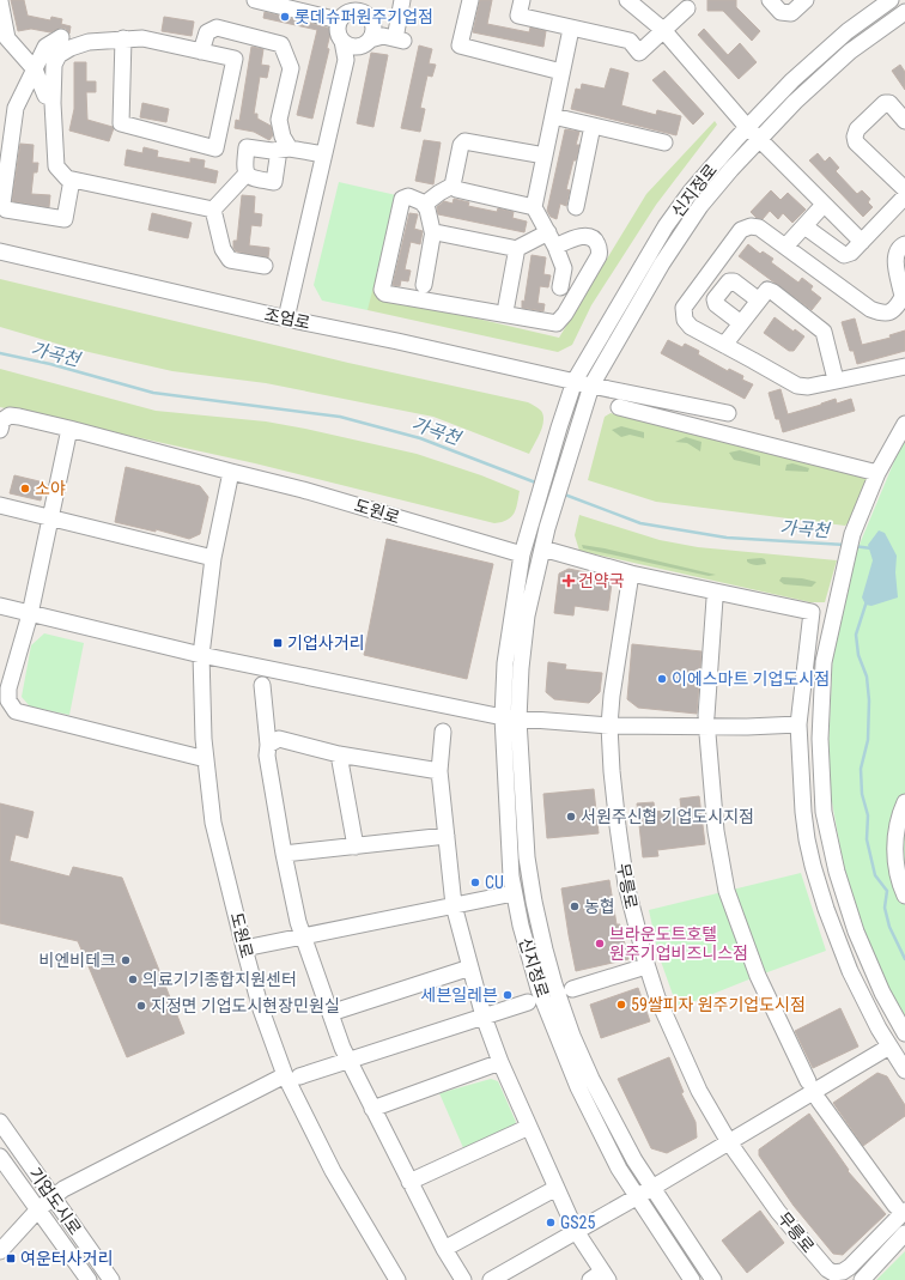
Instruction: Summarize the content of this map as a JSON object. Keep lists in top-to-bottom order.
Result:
{
  "streets": {
    "street": [
      "신지정로",
      "조엄로",
      "도원로",
      "무릉로",
      "기업도시로"
    ]
  },
  "crossings": [
    ["신지정로", "조엄로"],
    ["신지정로", "도원로"]
  ],
  "water": ["가곡천"],
  "places": {
    "other": [
      "롯데슈퍼원주기업점",
      "소야",
      "이에스마트 기업도시점",
      "서원주신협 기업도시지점",
      "CU",
      "농협",
      "브라운도트호텔 원주기업비즈니스점",
      "비엔비테크",
      "의료기기종합지원센터",
      "세븐일레븐",
      "59쌀피자 원주기업도시점",
      "지정면 기업도시현장민원실",
      "GS25"
    ],
    "health": ["건약국"],
    "transit": ["기업사거리", "여운터사거리"]
  }
}
